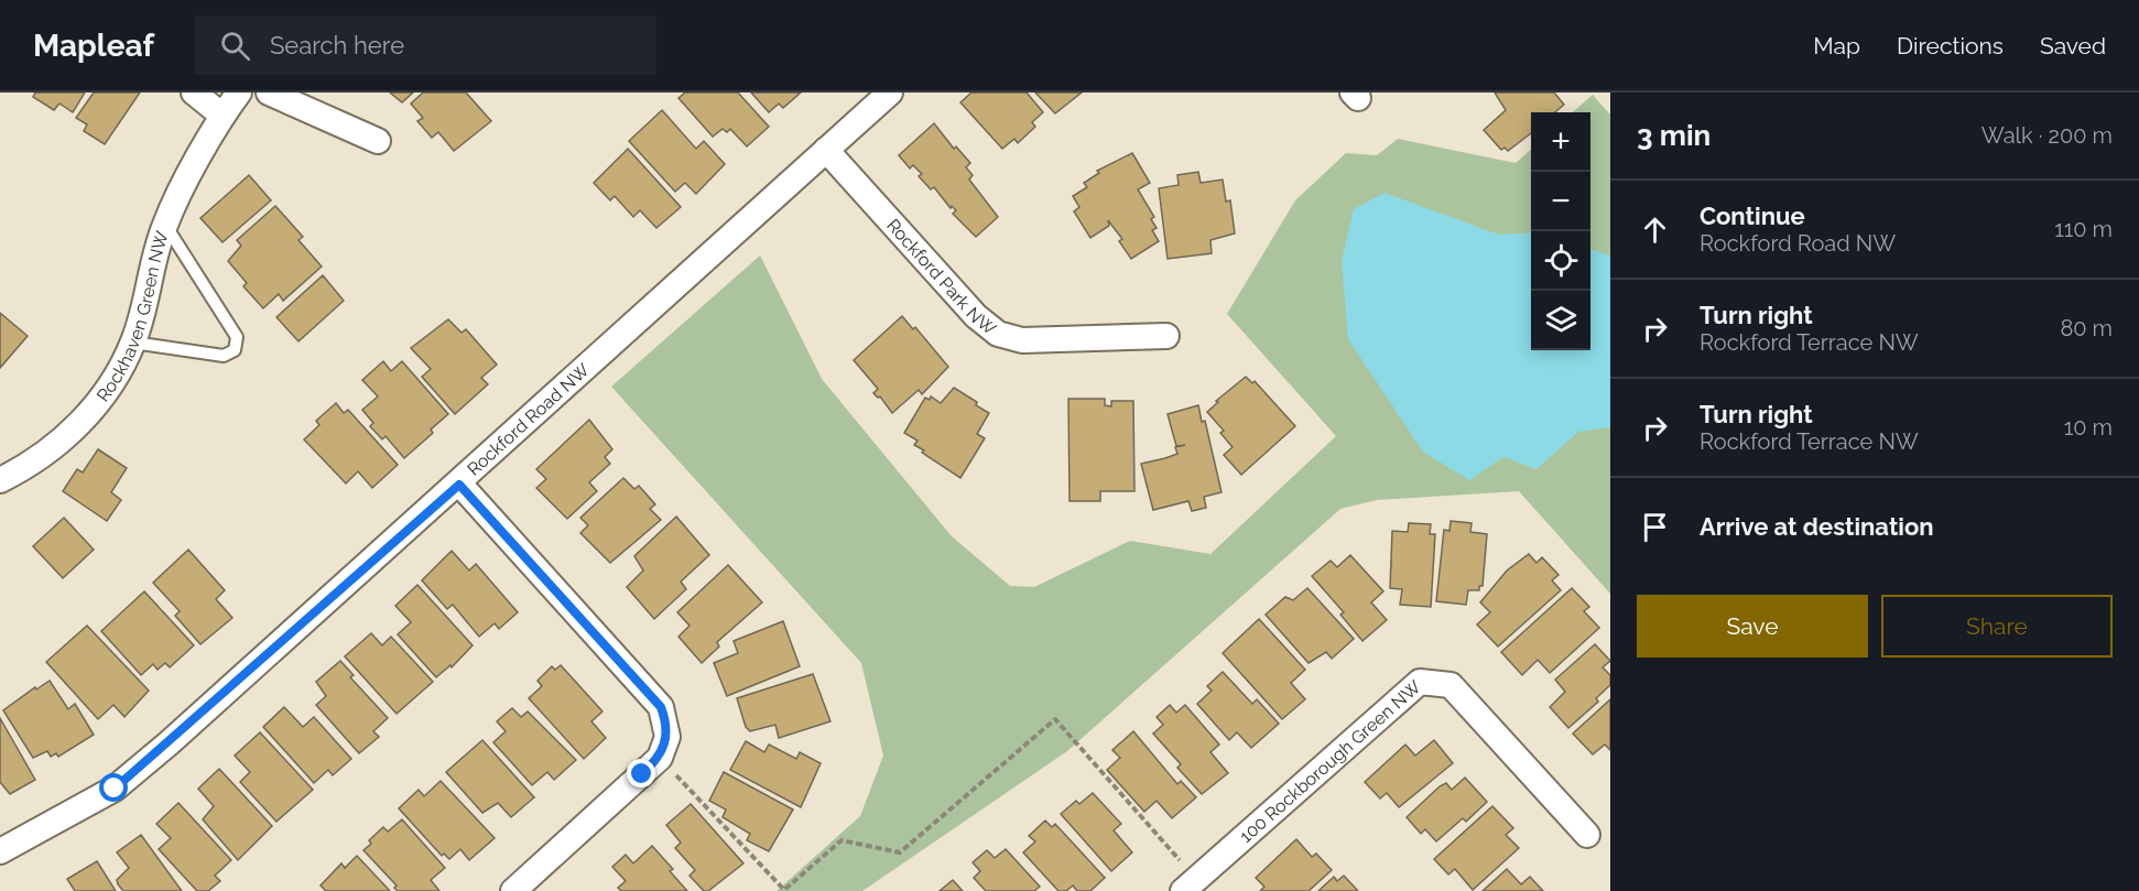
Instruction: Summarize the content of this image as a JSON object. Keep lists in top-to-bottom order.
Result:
{
  "streets": {
    "street": [
      "Rockford Park NW",
      "Rockhaven Green NW",
      "Rockford Road NW",
      "100 Rockborough Green NW"
    ]
  },
  "crossings": [
    ["Rockford Park NW", "Rockford Road NW"]
  ],
  "page": {
    "header": "Mapleaf",
    "search": "Search here",
    "nav": ["Map", "Directions", "Saved"],
    "heading": ["3 min", "Walk · 200 m"],
    "map_buttons": ["+", "−"],
    "list": [
      ["Continue", "Rockford Road NW", "110 m"],
      ["Turn right", "Rockford Terrace NW", "80 m"],
      ["Turn right", "Rockford Terrace NW", "10 m"],
      "Arrive at destination"
    ],
    "buttons": ["Save", "Share"]
  }
}
